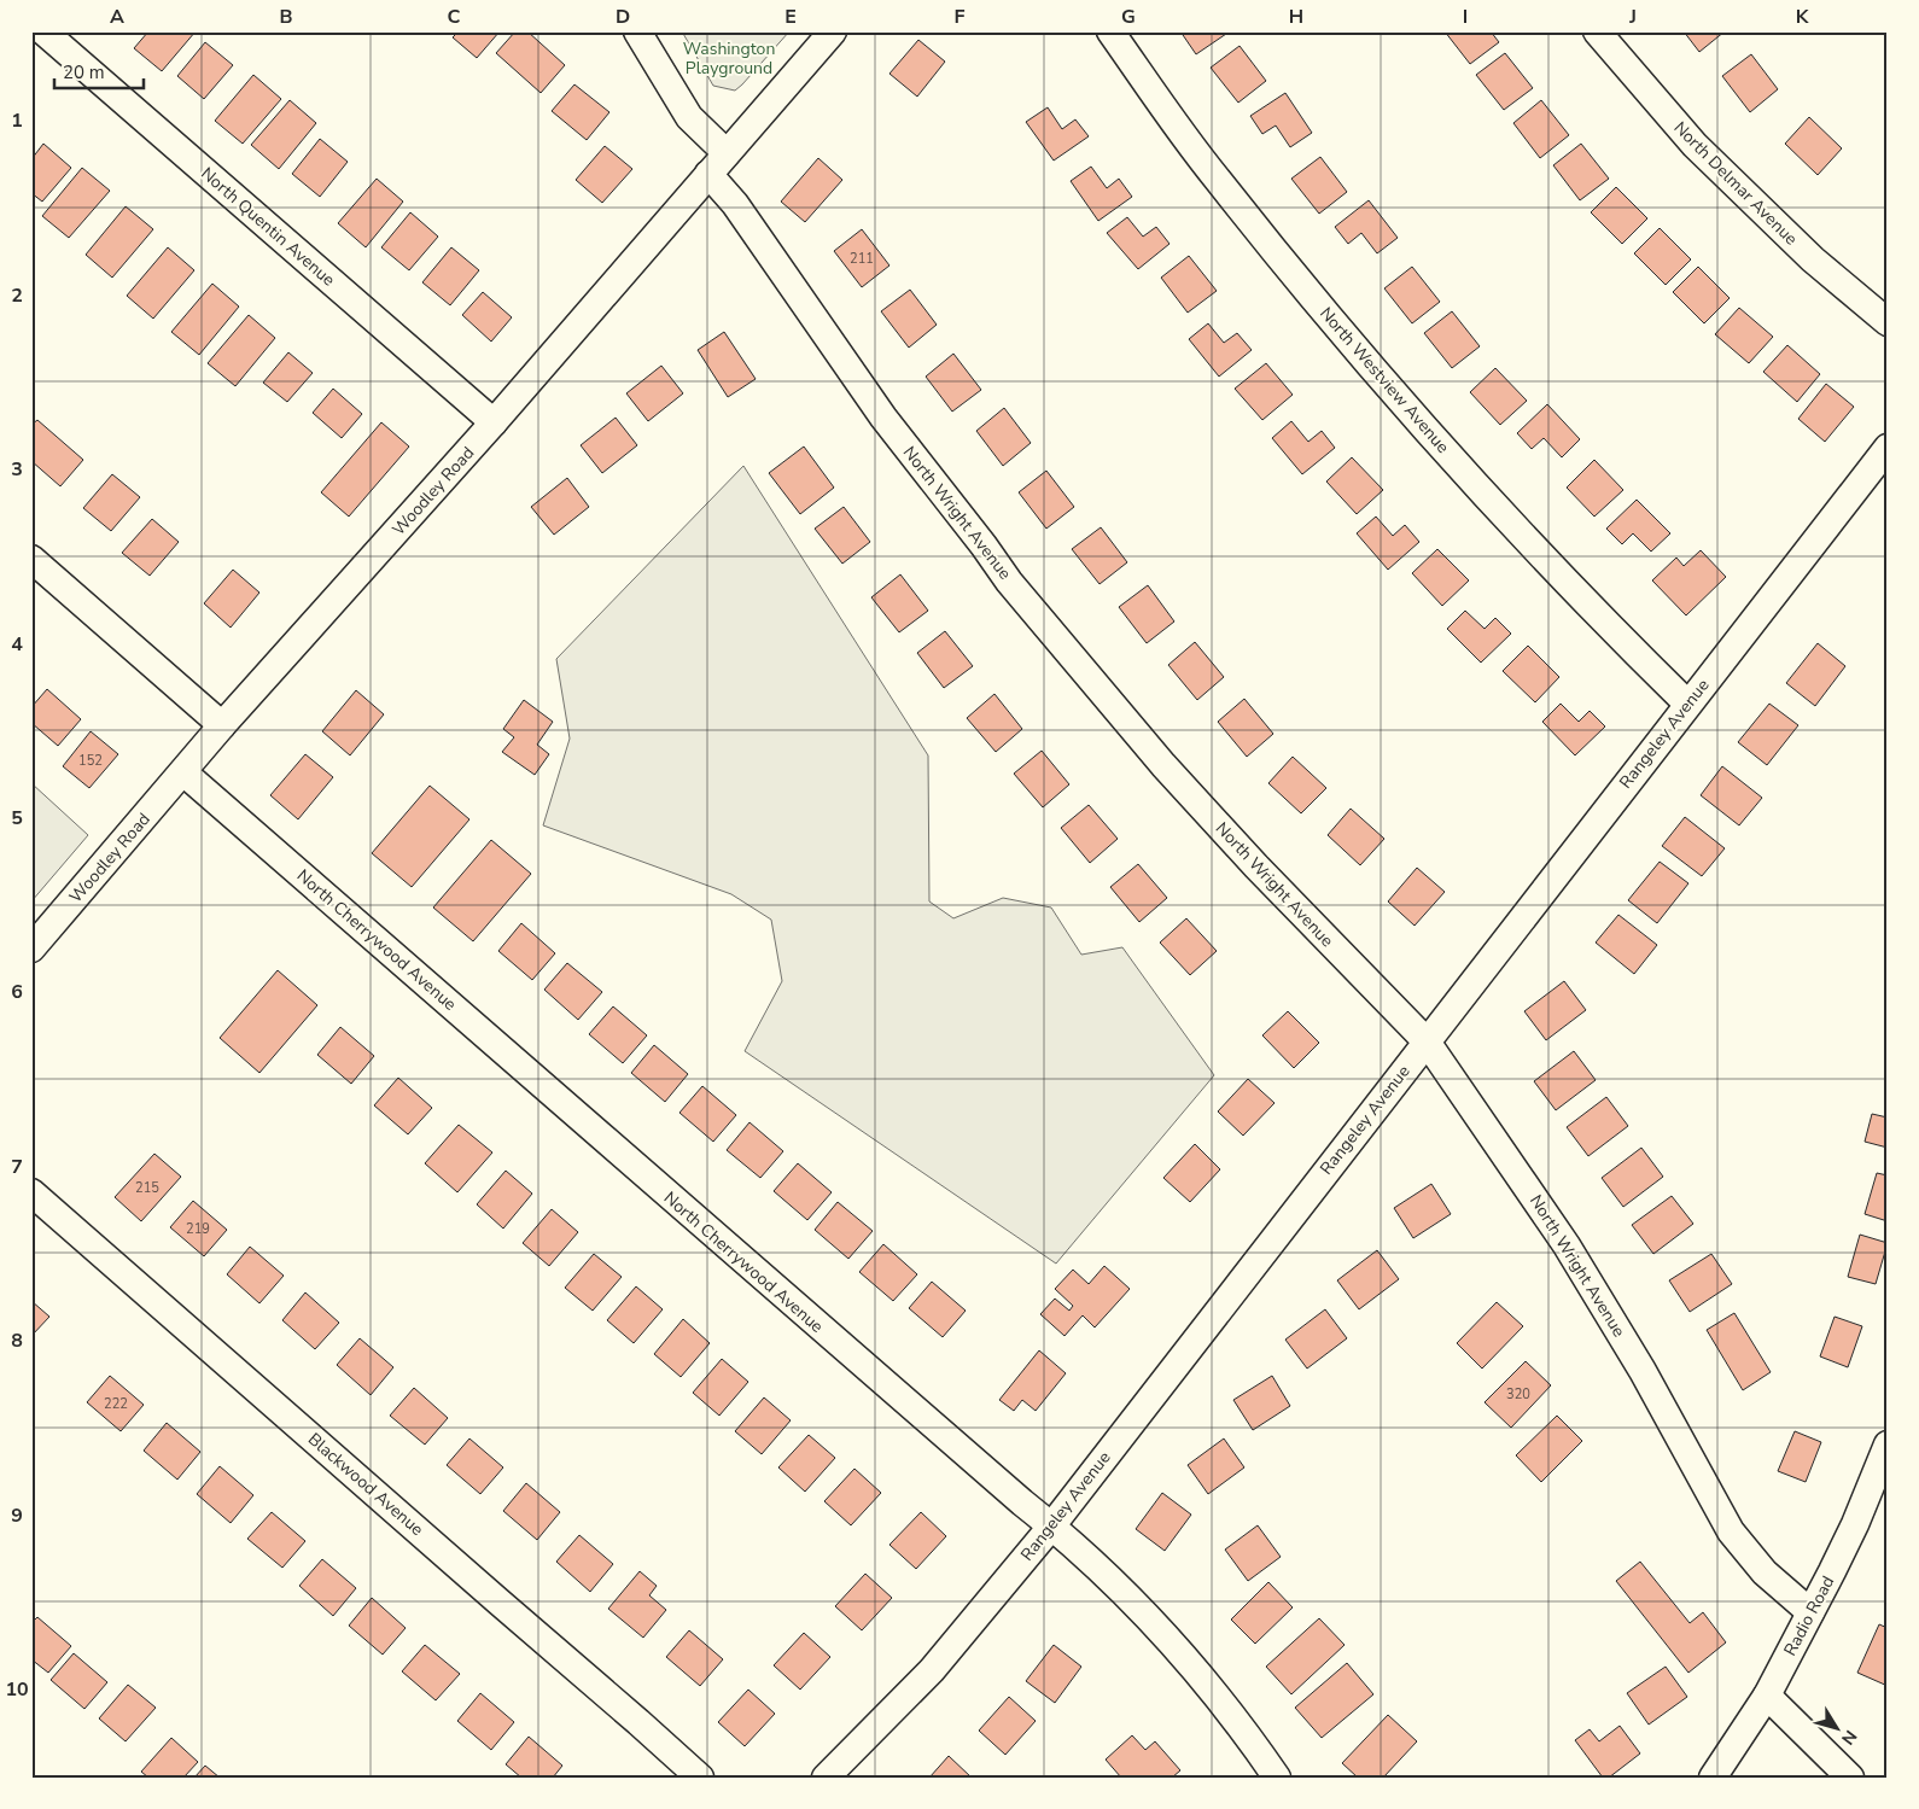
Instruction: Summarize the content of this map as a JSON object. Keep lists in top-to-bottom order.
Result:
{
  "streets": {
    "street": [
      "North Delmar Avenue",
      "North Quentin Avenue",
      "North Westview Avenue",
      "Woodley Road",
      "North Wright Avenue",
      "Rangeley Avenue",
      "North Cherrywood Avenue",
      "Blackwood Avenue",
      "Radio Road"
    ]
  },
  "crossings": [
    ["North Quentin Avenue", "Woodley Road"],
    ["North Westview Avenue", "Rangeley Avenue"],
    ["Woodley Road", "North Wright Avenue"],
    ["Woodley Road", "North Cherrywood Avenue"],
    ["North Wright Avenue", "Rangeley Avenue"],
    ["North Wright Avenue", "Radio Road"],
    ["Rangeley Avenue", "North Cherrywood Avenue"]
  ],
  "parks": ["Washington Playground"],
  "house_numbers": [
    "211",
    "152",
    "215",
    "219",
    "320",
    "222"
  ],
  "scale_bar": "20 m",
  "north": "bottom right",
  "grid": {
    "columns": [
      "A",
      "B",
      "C",
      "D",
      "E",
      "F",
      "G",
      "H",
      "I",
      "J",
      "K"
    ],
    "rows": [
      "1",
      "2",
      "3",
      "4",
      "5",
      "6",
      "7",
      "8",
      "9",
      "10"
    ]
  }
}
